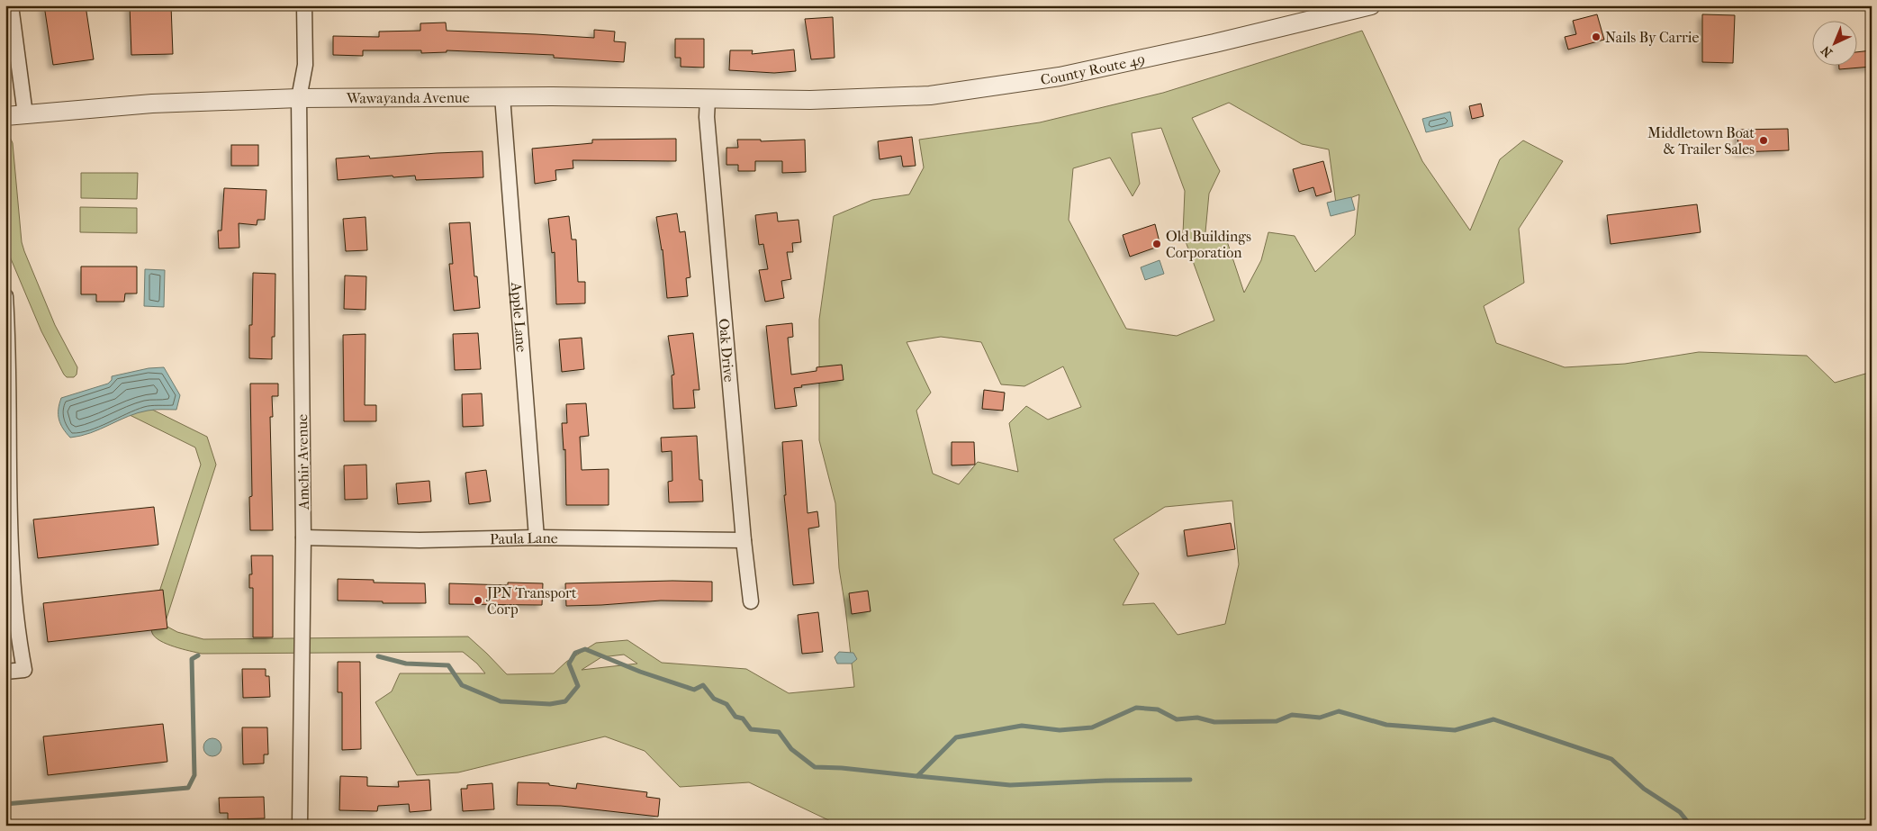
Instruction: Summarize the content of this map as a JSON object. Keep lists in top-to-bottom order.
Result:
{
  "streets": {
    "street": [
      "County Route 49",
      "Wawayanda Avenue",
      "Apple Lane",
      "Oak Drive",
      "Amchir Avenue",
      "Paula Lane"
    ]
  },
  "crossings": [
    ["County Route 49", "Wawayanda Avenue"],
    ["Wawayanda Avenue", "Apple Lane"],
    ["Wawayanda Avenue", "Oak Drive"],
    ["Wawayanda Avenue", "Amchir Avenue"],
    ["Apple Lane", "Paula Lane"],
    ["Oak Drive", "Paula Lane"],
    ["Amchir Avenue", "Paula Lane"]
  ],
  "places": [
    "Nails By Carrie",
    "Middletown Boat & Trailer Sales",
    "Old Buildings Corporation",
    "JPN Transport Corp"
  ],
  "north": "bottom left"
}
